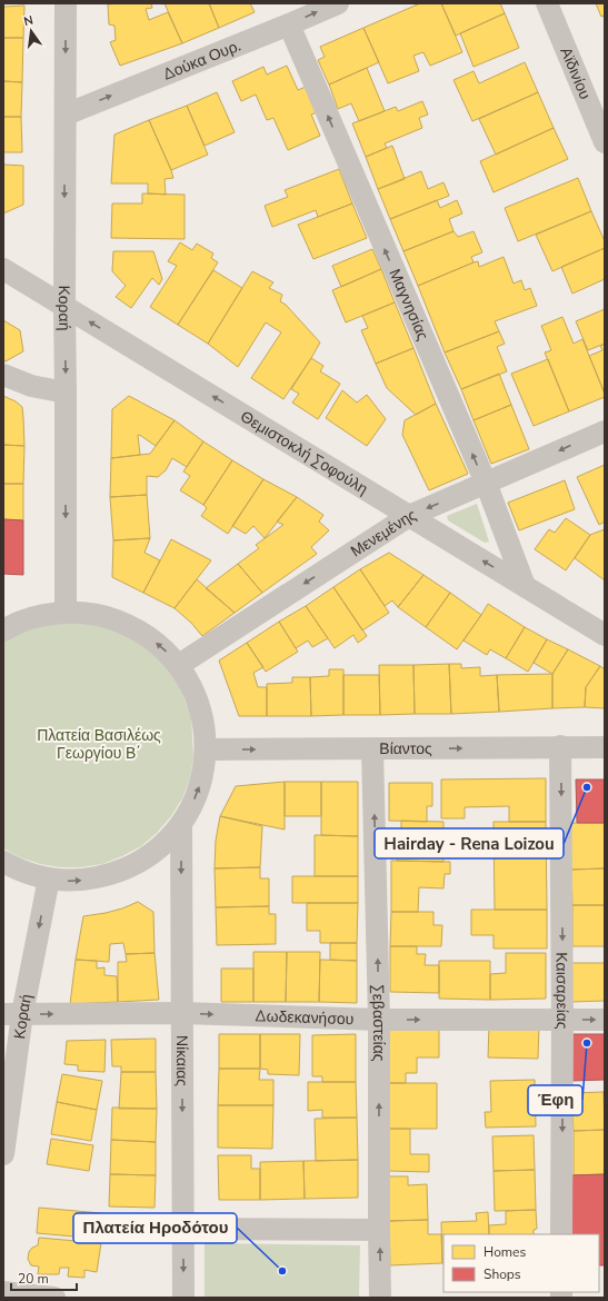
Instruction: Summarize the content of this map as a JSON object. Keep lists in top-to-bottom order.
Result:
{
  "streets": {
    "street": [
      "Δούκα Ουρ.",
      "Αϊδινίου",
      "Μαγνησίας",
      "Κοραή",
      "Θεμιστοκλή Σοφούλη",
      "Μενεμένης",
      "Βίαντος",
      "Καισαρείας",
      "Δωδεκανήσου",
      "Σεβαστείας",
      "Νίκαιας"
    ]
  },
  "crossings": [
    ["Δούκα Ουρ.", "Μαγνησίας"],
    ["Δούκα Ουρ.", "Κοραή"],
    ["Μαγνησίας", "Θεμιστοκλή Σοφούλη"],
    ["Μαγνησίας", "Μενεμένης"],
    ["Κοραή", "Θεμιστοκλή Σοφούλη"],
    ["Κοραή", "Δωδεκανήσου"],
    ["Θεμιστοκλή Σοφούλη", "Μενεμένης"],
    ["Βίαντος", "Καισαρείας"],
    ["Βίαντος", "Σεβαστείας"],
    ["Καισαρείας", "Δωδεκανήσου"],
    ["Δωδεκανήσου", "Σεβαστείας"],
    ["Δωδεκανήσου", "Νίκαιας"]
  ],
  "one_way": [
    "Δούκα Ουρ.",
    "Μαγνησίας",
    "Κοραή",
    "Θεμιστοκλή Σοφούλη",
    "Μενεμένης",
    "Βίαντος",
    "Καισαρείας",
    "Δωδεκανήσου",
    "Σεβαστείας",
    "Νίκαιας"
  ],
  "parks": ["Πλατεία Βασιλέως Γεωργίου Β΄"],
  "places": ["Hairday - Rena Loizou", "Έφη", "Πλατεία Ηροδότου"],
  "legend": ["Homes", "Shops"],
  "scale_bar": "20 m",
  "north": "top"
}
